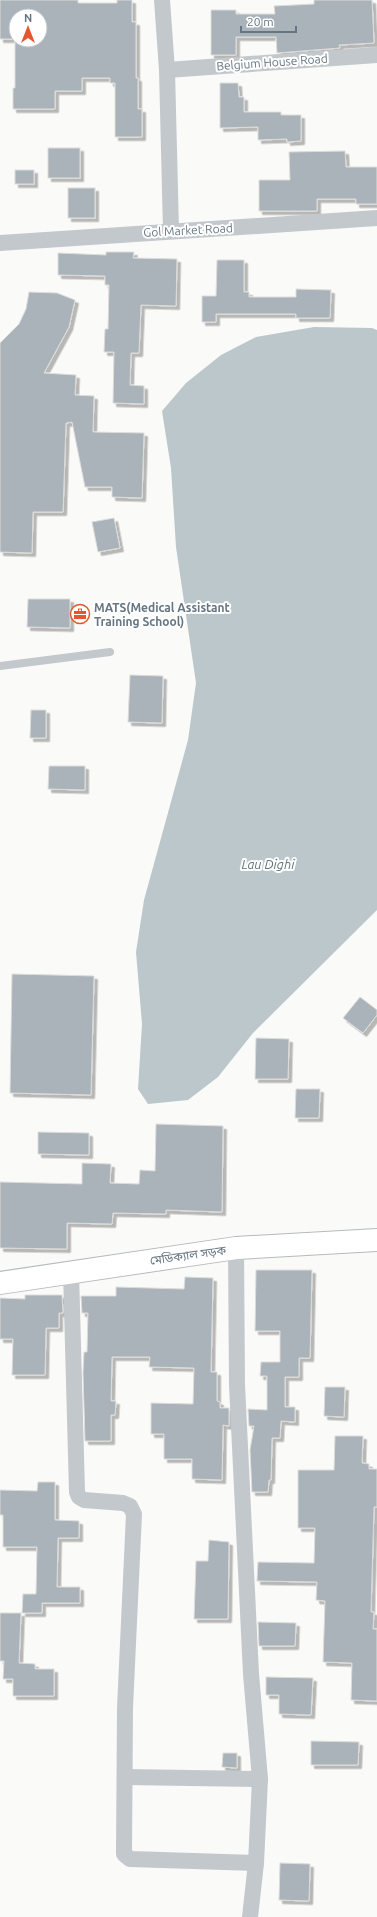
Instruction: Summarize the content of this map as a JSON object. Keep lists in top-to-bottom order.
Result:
{
  "streets": {
    "main road": ["মেডিক্যাল সড়ক"],
    "street": ["Belgium House Road", "Gol Market Road"]
  },
  "water": ["Lau Dighi"],
  "places": {
    "office": ["MATS(Medical Assistant Training School)"]
  },
  "scale_bar": "20 m",
  "north": "top"
}
